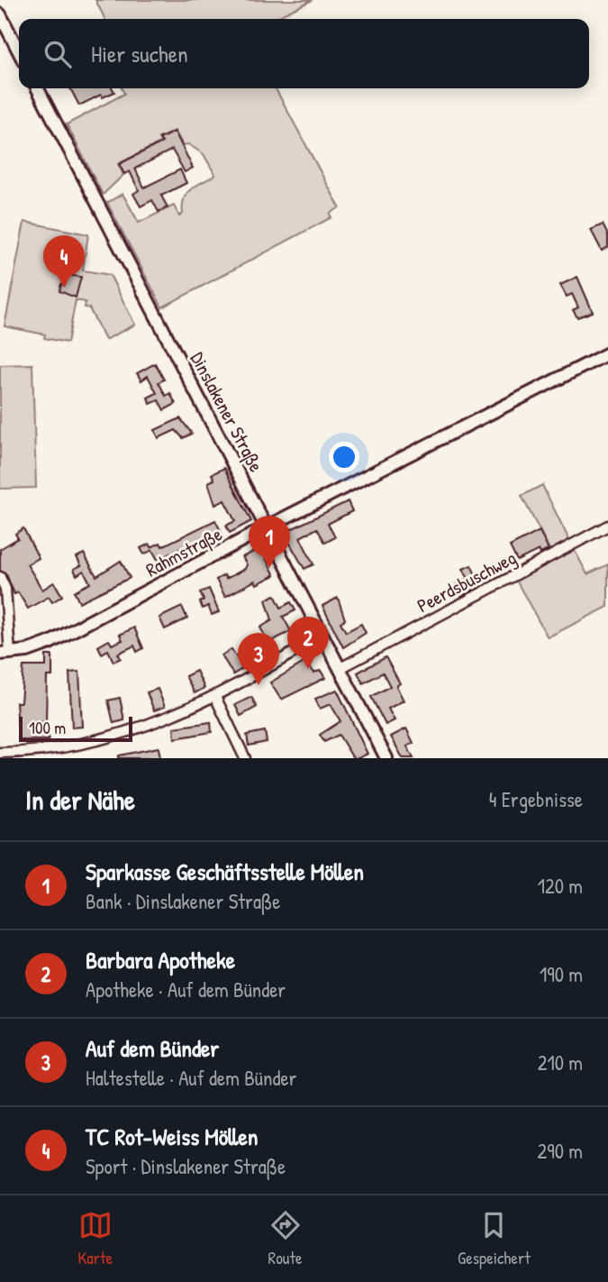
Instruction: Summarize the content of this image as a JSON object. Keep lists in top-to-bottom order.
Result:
{
  "streets": {
    "main road": ["Dinslakener Straße", "Rahmstraße"],
    "street": ["Peerdsbuschweg"]
  },
  "crossings": [
    ["Dinslakener Straße", "Rahmstraße"],
    ["Dinslakener Straße", "Peerdsbuschweg"]
  ],
  "scale_bar": "100 m",
  "page": {
    "search": "Hier suchen",
    "pins": [
      "4",
      "1",
      "2",
      "3"
    ],
    "scale": "100 m",
    "heading": ["In der Nähe", "4 Ergebnisse"],
    "list": [
      {
        "mark": "1",
        "name": "Sparkasse Geschäftsstelle Möllen",
        "note": "Bank · Dinslakener Straße",
        "value": "120 m"
      },
      {
        "mark": "2",
        "name": "Barbara Apotheke",
        "note": "Apotheke · Auf dem Bünder",
        "value": "190 m"
      },
      {
        "mark": "3",
        "name": "Auf dem Bünder",
        "note": "Haltestelle · Auf dem Bünder",
        "value": "210 m"
      },
      {
        "mark": "4",
        "name": "TC Rot-Weiss Möllen",
        "note": "Sport · Dinslakener Straße",
        "value": "290 m"
      }
    ],
    "nav": ["Karte", "Route", "Gespeichert"]
  }
}
